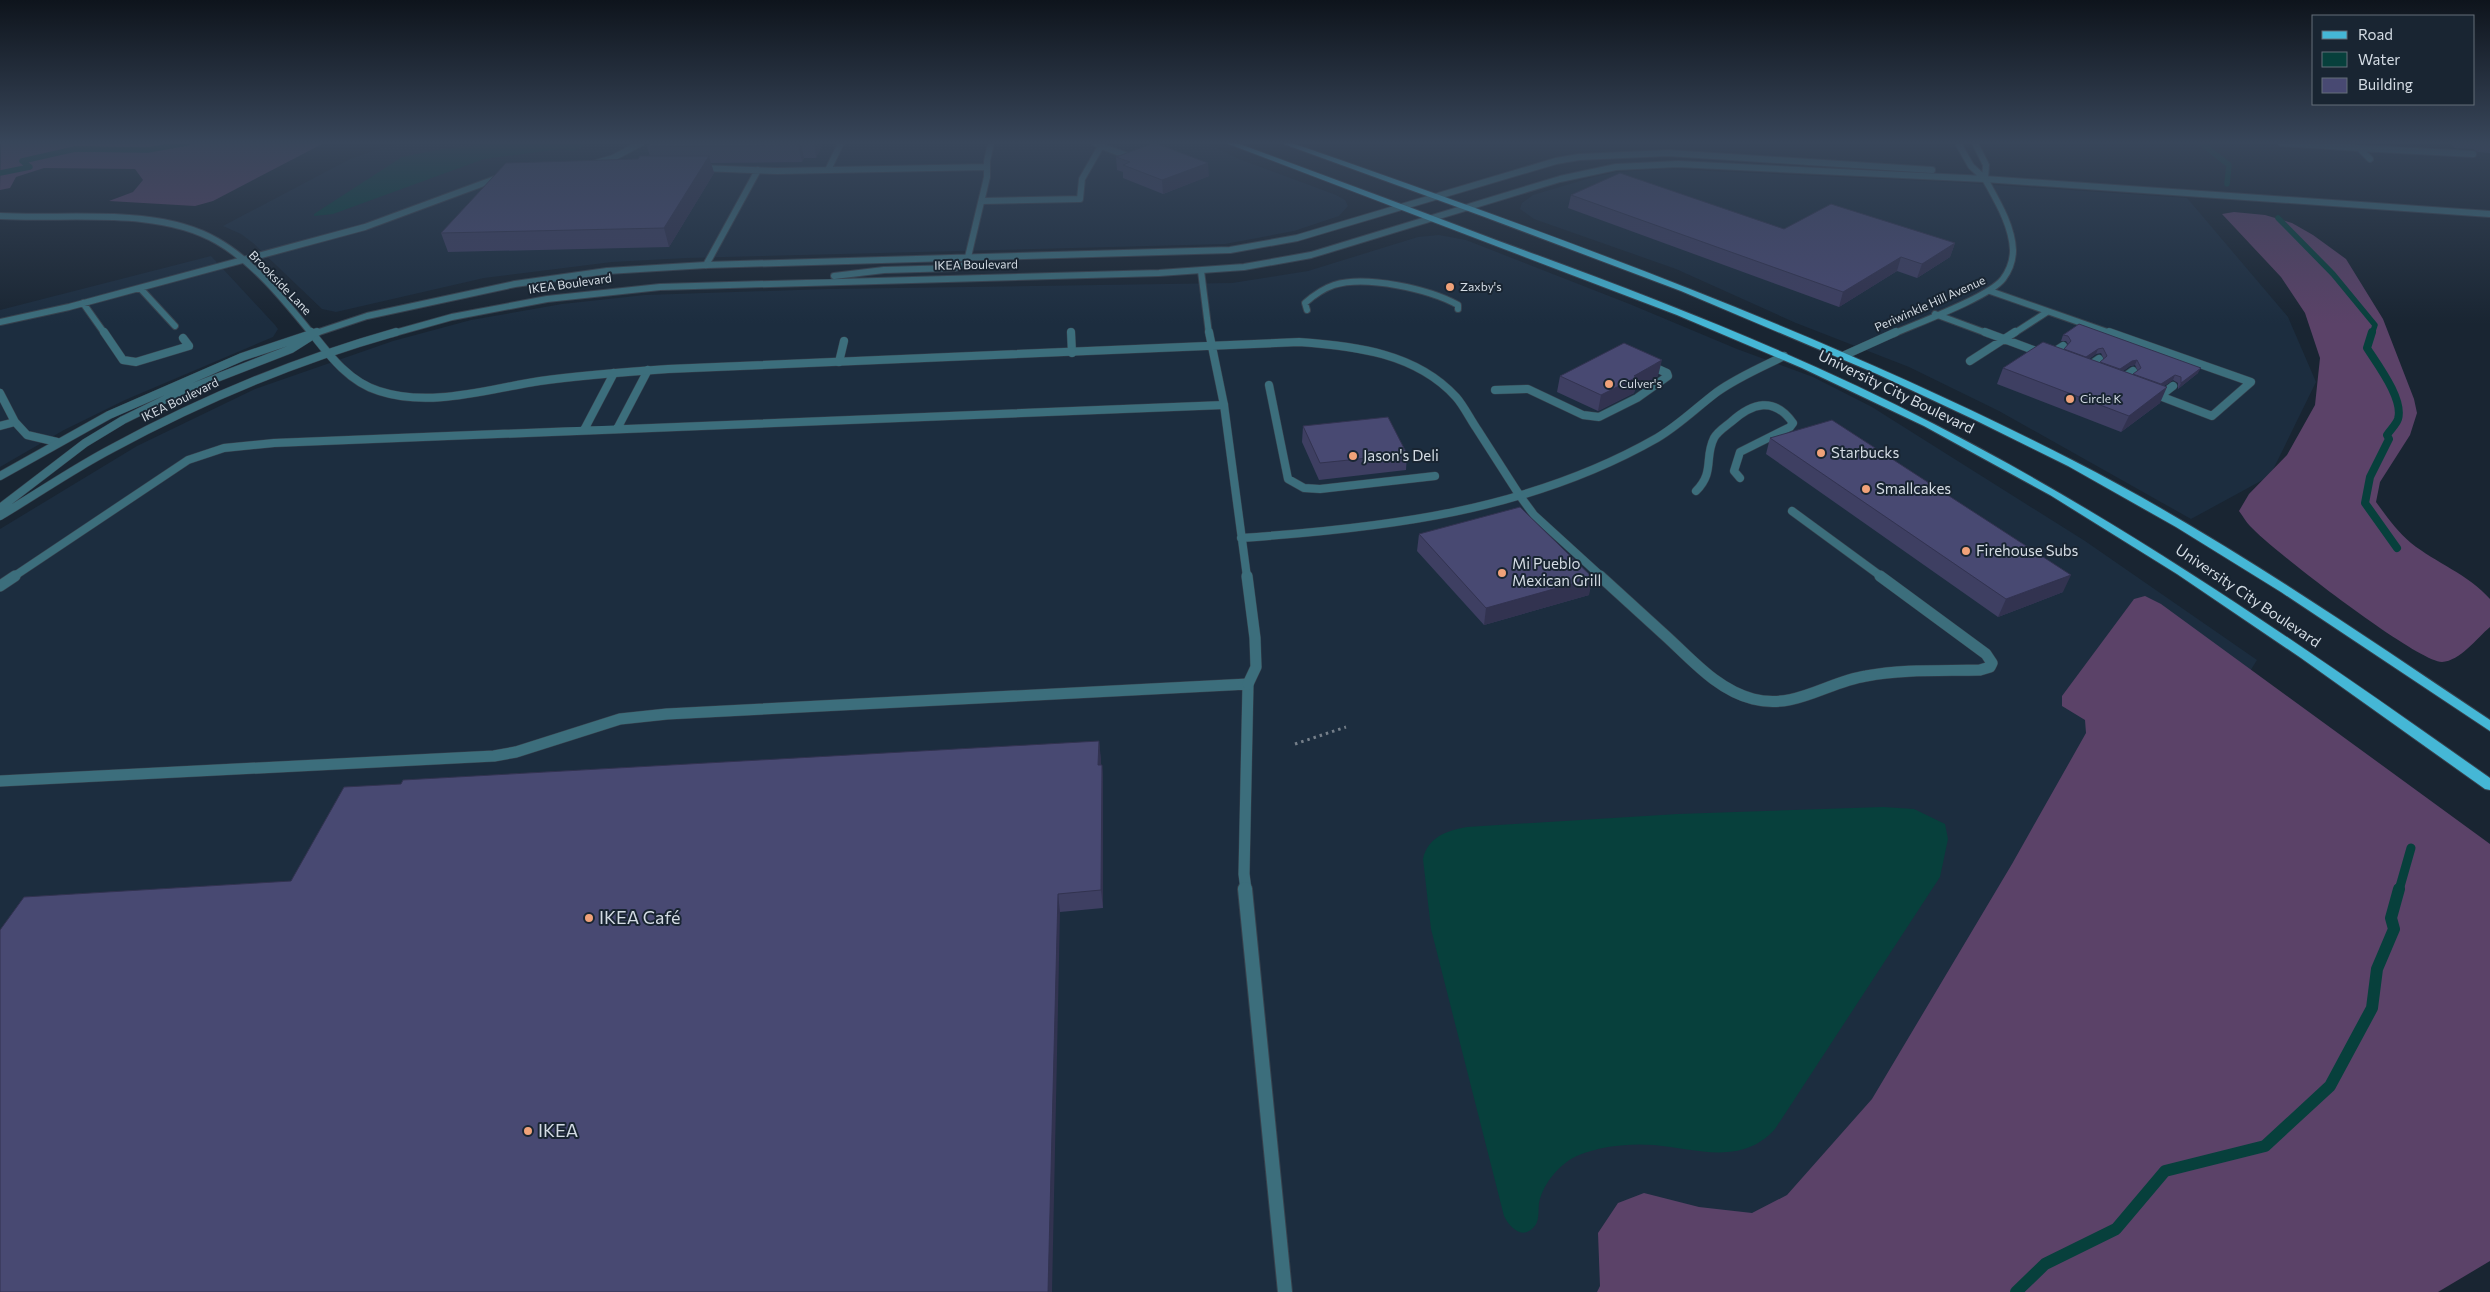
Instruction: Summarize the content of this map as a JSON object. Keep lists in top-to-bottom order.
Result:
{
  "streets": {
    "main road": ["University City Boulevard"],
    "street": ["IKEA Boulevard", "Brookside Lane", "Periwinkle Hill Avenue"]
  },
  "crossings": [
    ["IKEA Boulevard", "Brookside Lane"],
    ["IKEA Boulevard", "University City Boulevard"],
    ["Periwinkle Hill Avenue", "University City Boulevard"]
  ],
  "places": [
    "Zaxby's",
    "Culver's",
    "Circle K",
    "Starbucks",
    "Jason's Deli",
    "Smallcakes",
    "Firehouse Subs",
    "Mi Pueblo Mexican Grill",
    "IKEA Café",
    "IKEA"
  ],
  "legend": ["Road", "Water", "Building"]
}
